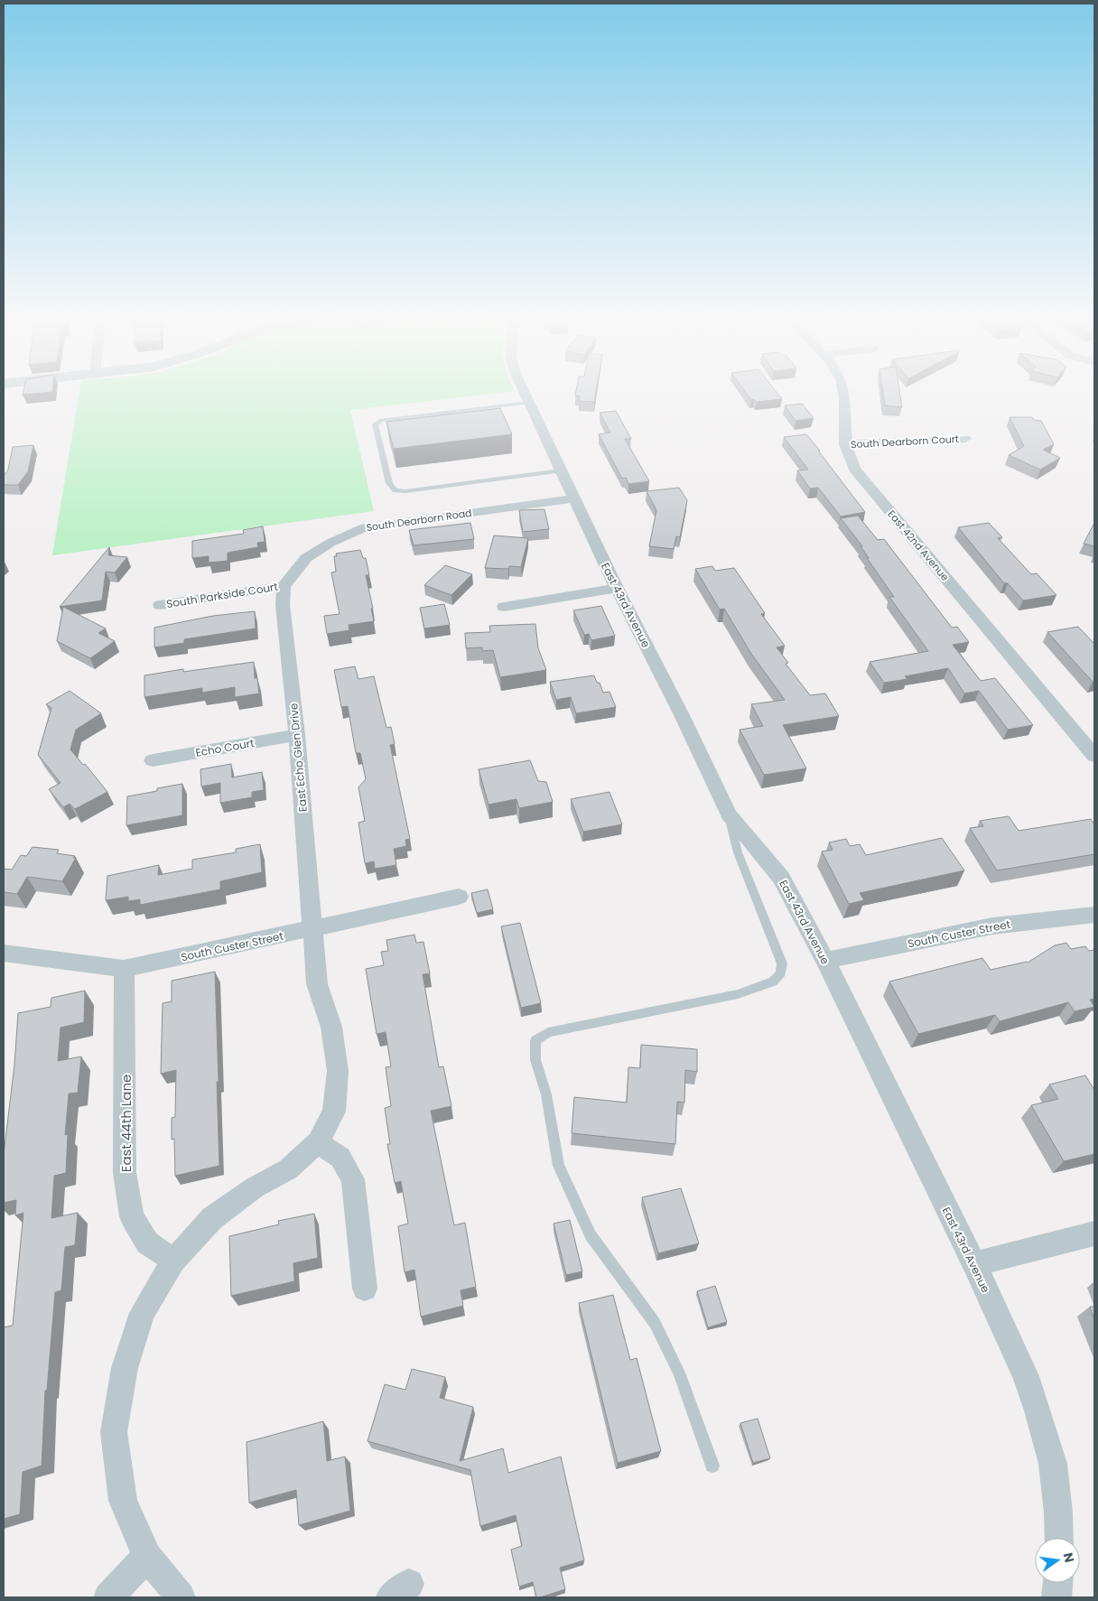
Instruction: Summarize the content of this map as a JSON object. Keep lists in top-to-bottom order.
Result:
{
  "streets": {
    "street": [
      "South Dearborn Court",
      "South Dearborn Road",
      "East 42nd Avenue",
      "South Parkside Court",
      "East 43rd Avenue",
      "Echo Court",
      "East Echo Glen Drive",
      "South Custer Street",
      "East 44th Lane"
    ]
  },
  "crossings": [
    ["South Dearborn Court", "East 42nd Avenue"],
    ["South Dearborn Road", "South Parkside Court"],
    ["South Dearborn Road", "East 43rd Avenue"],
    ["South Dearborn Road", "East Echo Glen Drive"],
    ["South Parkside Court", "East Echo Glen Drive"],
    ["East 43rd Avenue", "South Custer Street"],
    ["Echo Court", "East Echo Glen Drive"],
    ["East Echo Glen Drive", "South Custer Street"],
    ["East Echo Glen Drive", "East 44th Lane"],
    ["South Custer Street", "East 44th Lane"]
  ],
  "north": "right"
}
